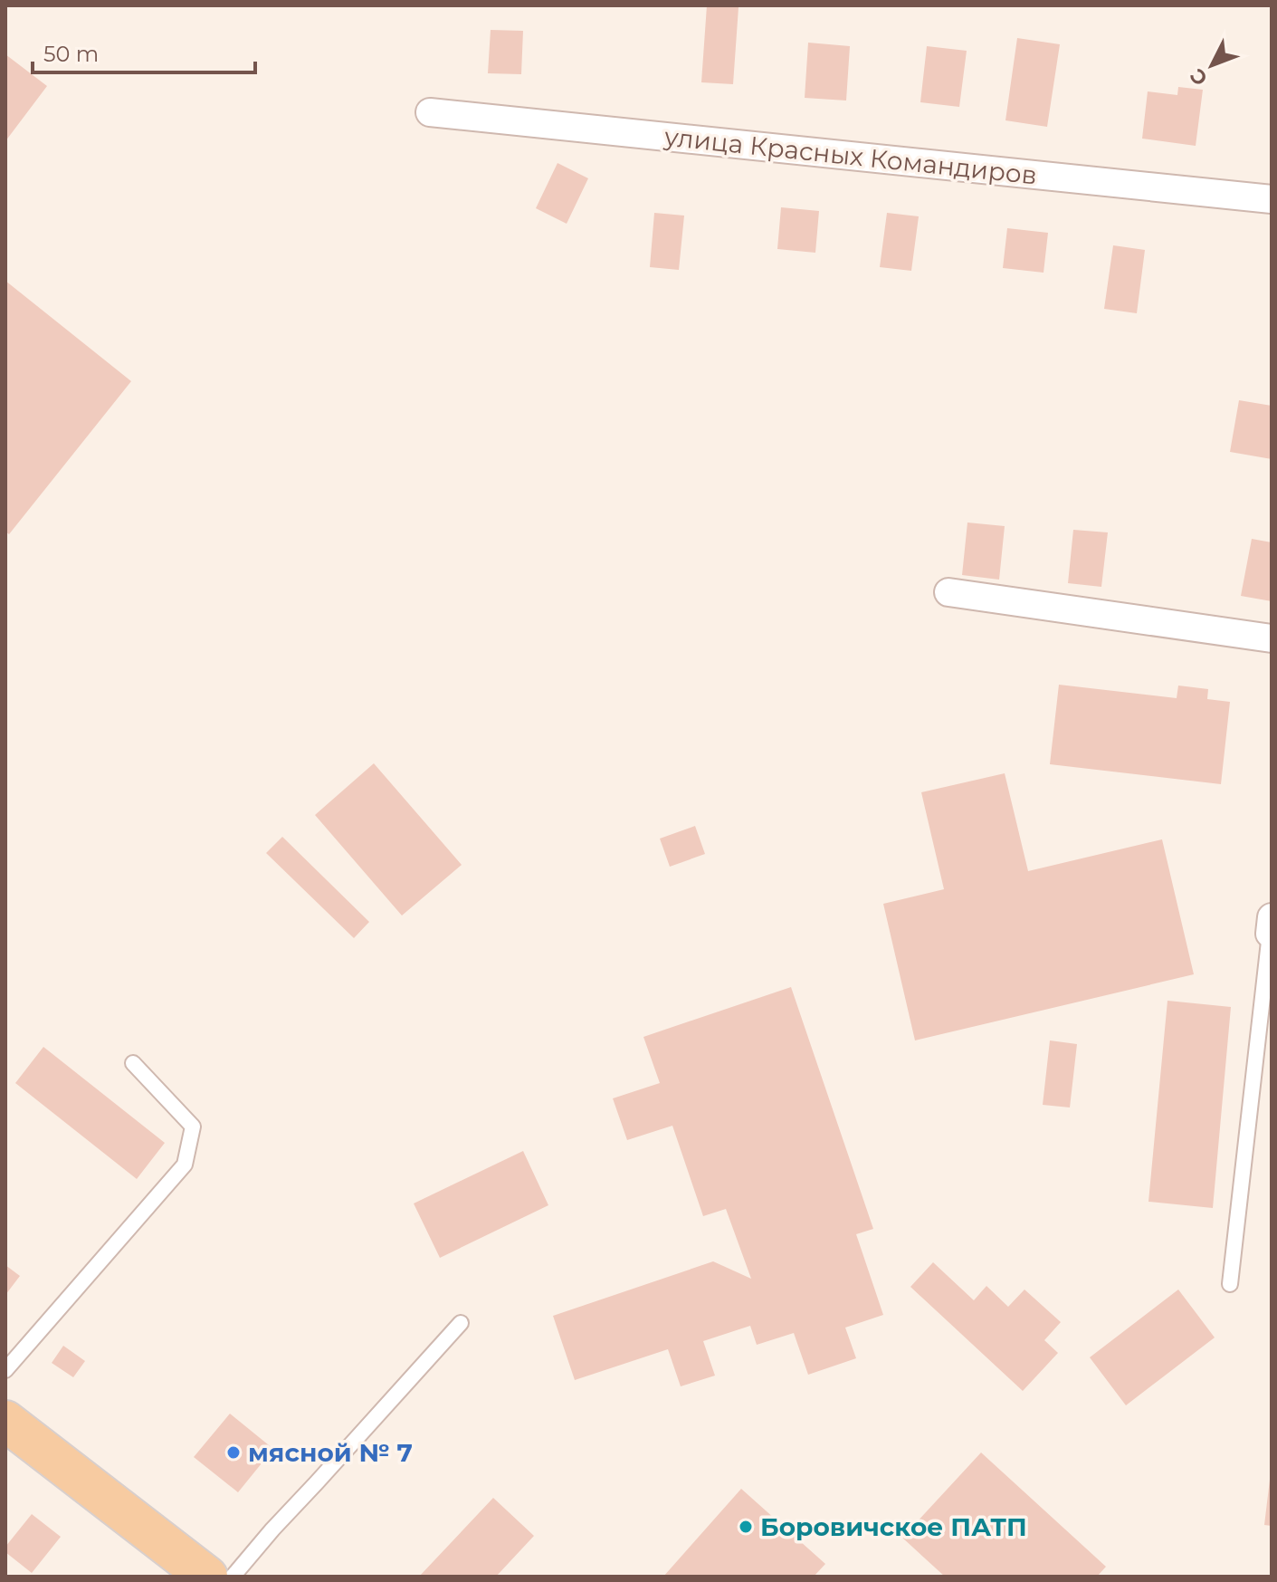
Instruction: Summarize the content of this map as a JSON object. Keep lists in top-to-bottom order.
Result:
{
  "streets": {
    "street": ["улица Красных Командиров"]
  },
  "places": ["мясной № 7", "Боровичское ПАТП"],
  "scale_bar": "50 m",
  "north": "bottom left"
}
